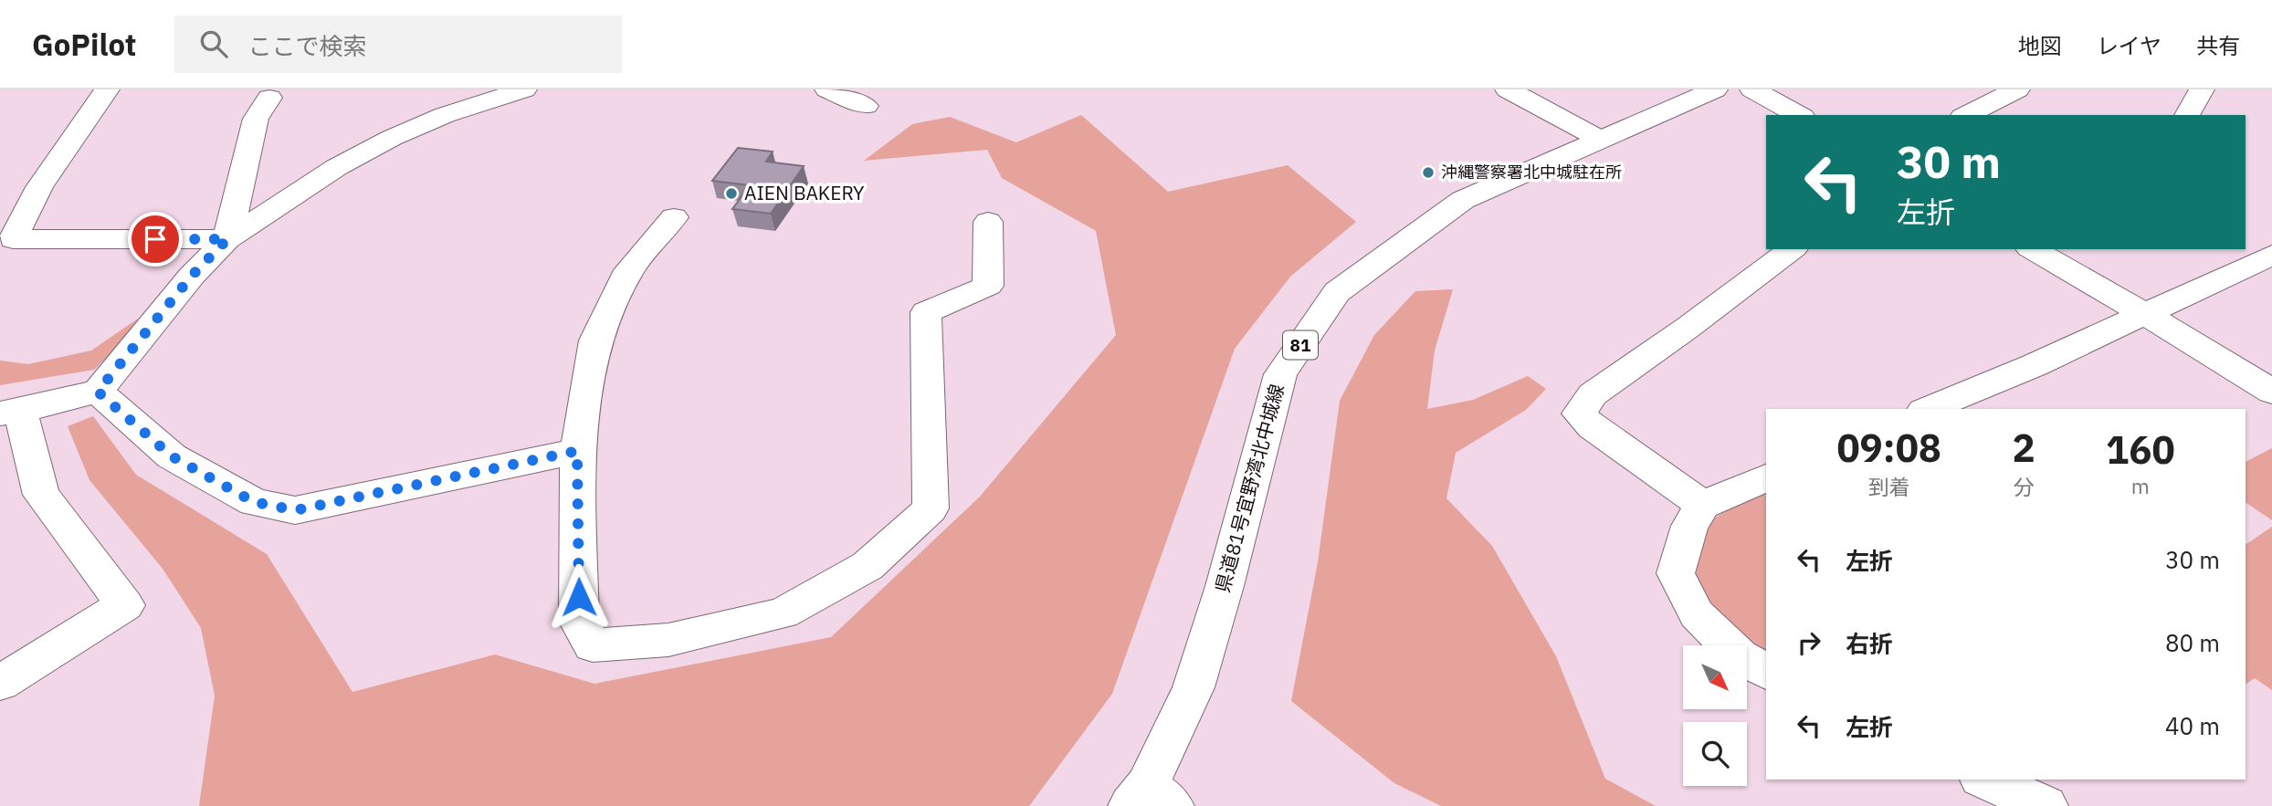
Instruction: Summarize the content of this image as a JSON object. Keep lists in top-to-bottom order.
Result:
{
  "streets": {
    "street": ["81", "県道81号宜野湾北中城線"]
  },
  "places": ["沖縄警察署北中城駐在所", "AIEN BAKERY"],
  "north": "bottom right",
  "page": {
    "header": "GoPilot",
    "search": "ここで検索",
    "nav": ["地図", "レイヤ", "共有"],
    "turn": ["30 m", "左折"],
    "eta": [
      "09:08",
      "到着",
      "2",
      "分",
      "160",
      "m"
    ],
    "list": [
      {
        "name": "左折",
        "value": "30 m"
      },
      {
        "name": "右折",
        "value": "80 m"
      },
      {
        "name": "左折",
        "value": "40 m"
      }
    ]
  }
}
